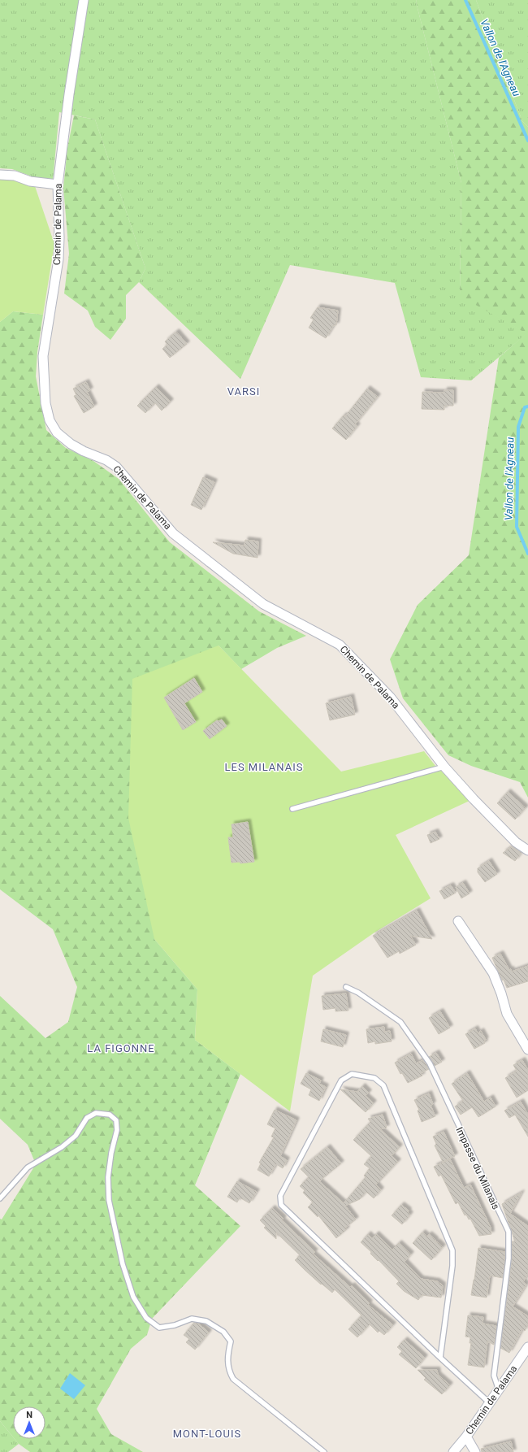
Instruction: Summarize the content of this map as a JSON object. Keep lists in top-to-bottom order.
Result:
{
  "streets": {
    "street": ["Chemin de Palama"],
    "lane": ["Impasse du Milanais"]
  },
  "crossings": [
    ["Chemin de Palama", "Impasse du Milanais"]
  ],
  "districts": [
    "VARSI",
    "LES MILANAIS",
    "LA FIGONNE",
    "MONT-LOUIS"
  ],
  "water": ["Vallon de l'Agneau"],
  "north": "top"
}
